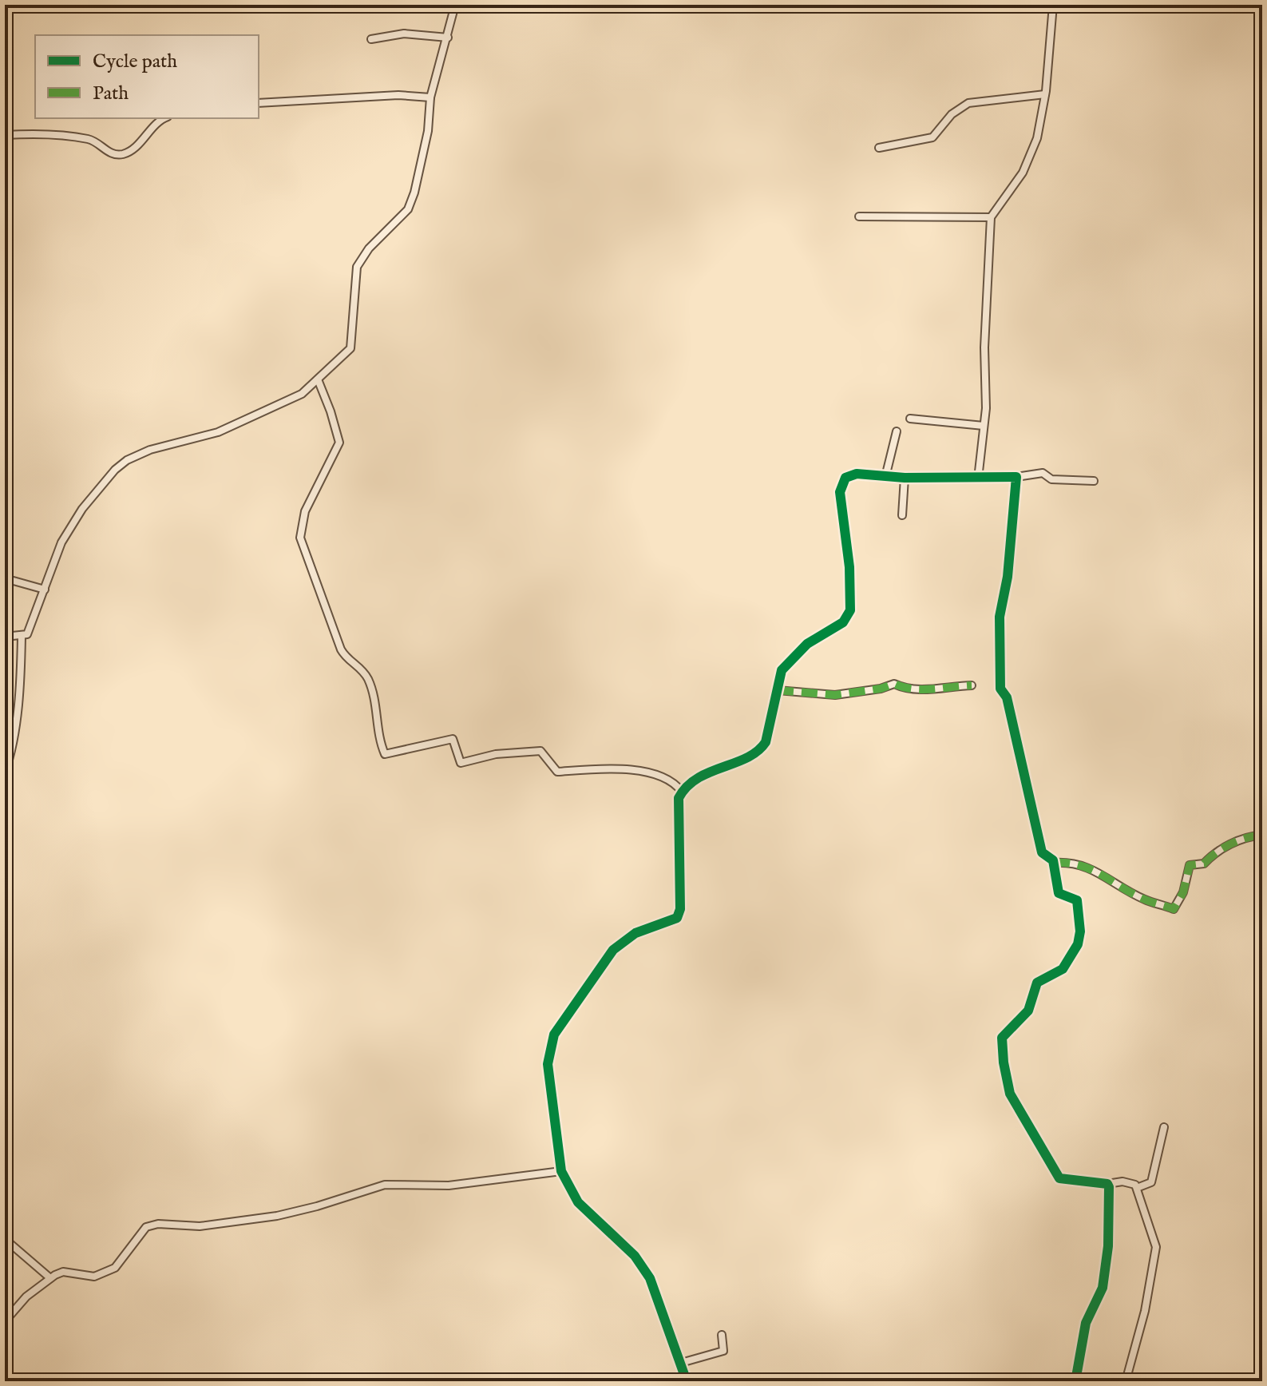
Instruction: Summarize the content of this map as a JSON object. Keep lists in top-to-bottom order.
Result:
{
  "legend": ["Cycle path", "Path"]
}
